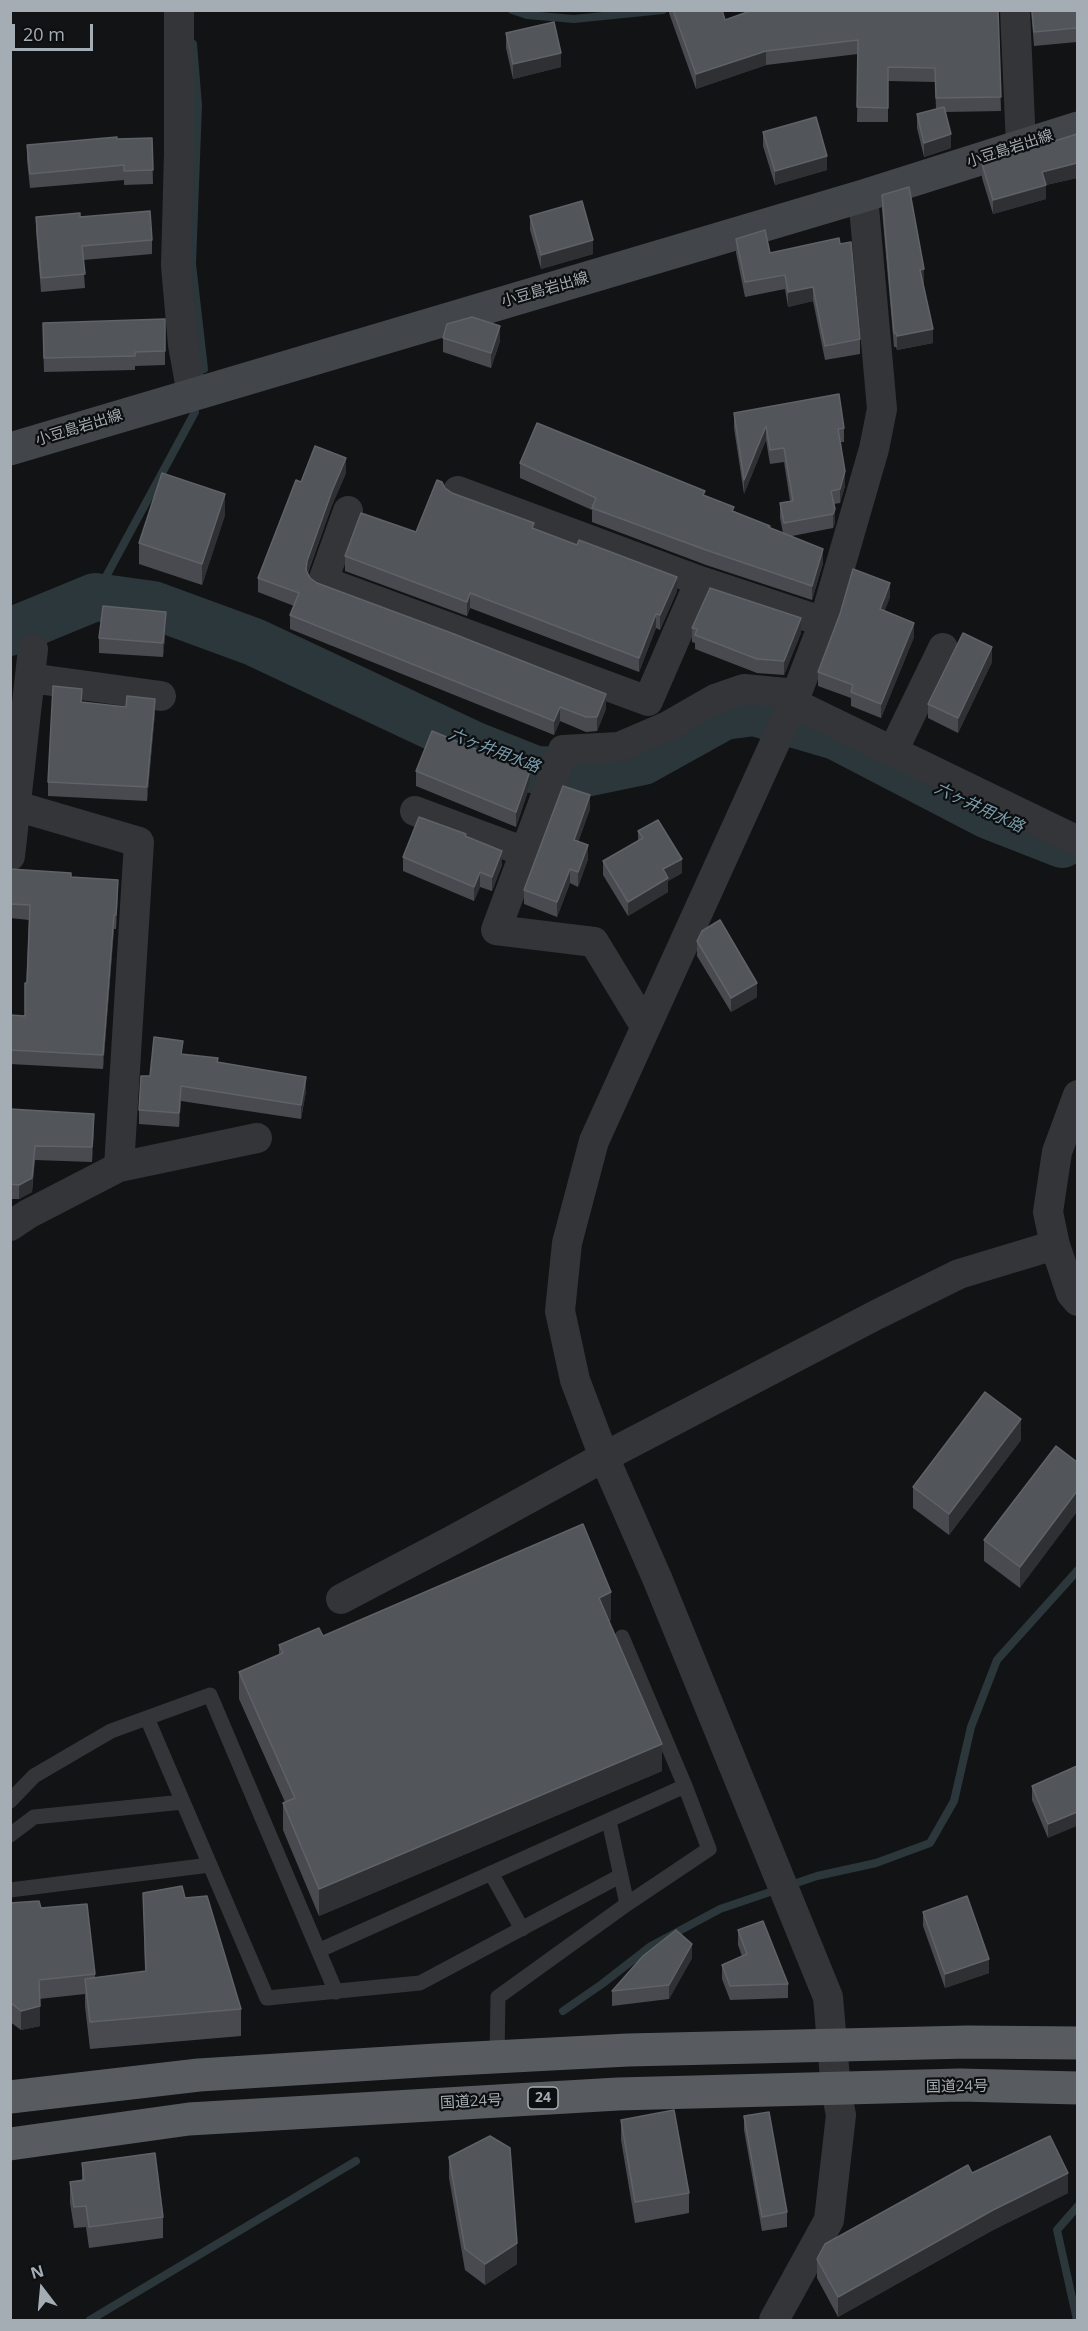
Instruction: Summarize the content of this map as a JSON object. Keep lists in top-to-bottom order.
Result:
{
  "streets": {
    "highway": ["国道24号", "24"],
    "main road": ["小豆島岩出線"]
  },
  "water": ["六ヶ井用水路"],
  "scale_bar": "20 m",
  "north": "top"
}
